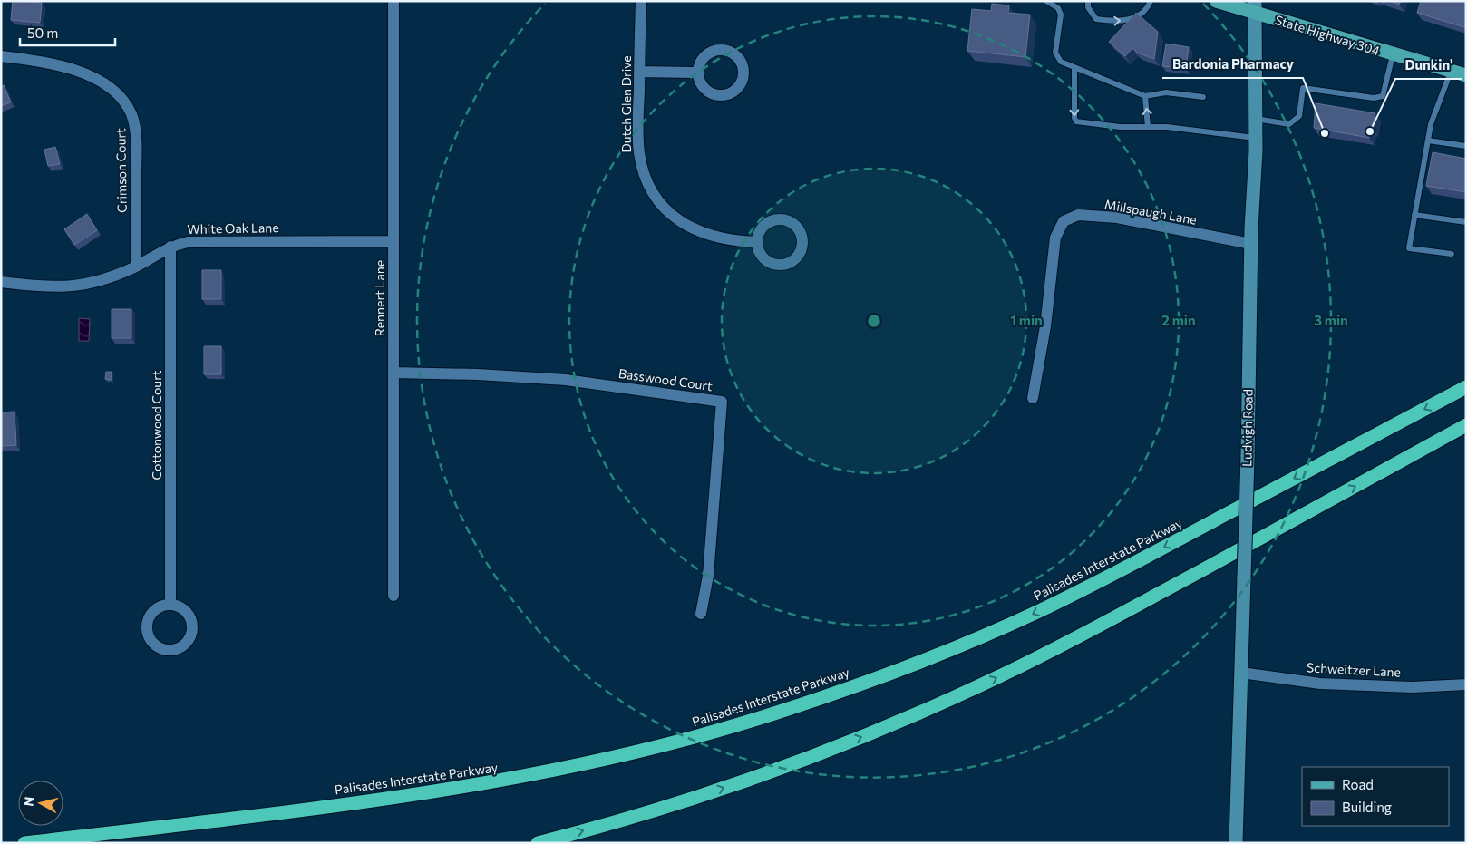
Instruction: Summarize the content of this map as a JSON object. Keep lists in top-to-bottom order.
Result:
{
  "streets": {
    "highway": ["Palisades Interstate Parkway"],
    "main road": ["State Highway 304"],
    "street": [
      "Dutch Glen Drive",
      "Crimson Court",
      "Millspaugh Lane",
      "White Oak Lane",
      "Rennert Lane",
      "Basswood Court",
      "Cottonwood Court",
      "Ludvigh Road",
      "Schweitzer Lane"
    ]
  },
  "crossings": [
    ["State Highway 304", "Ludvigh Road"],
    ["Crimson Court", "White Oak Lane"],
    ["Millspaugh Lane", "Ludvigh Road"],
    ["White Oak Lane", "Rennert Lane"],
    ["White Oak Lane", "Cottonwood Court"],
    ["Rennert Lane", "Basswood Court"],
    ["Ludvigh Road", "Schweitzer Lane"]
  ],
  "places": ["Dunkin'", "Bardonia Pharmacy"],
  "legend": ["Road", "Building"],
  "scale_bar": "50 m",
  "north": "left",
  "rings": ["1 min", "2 min", "3 min"]
}
